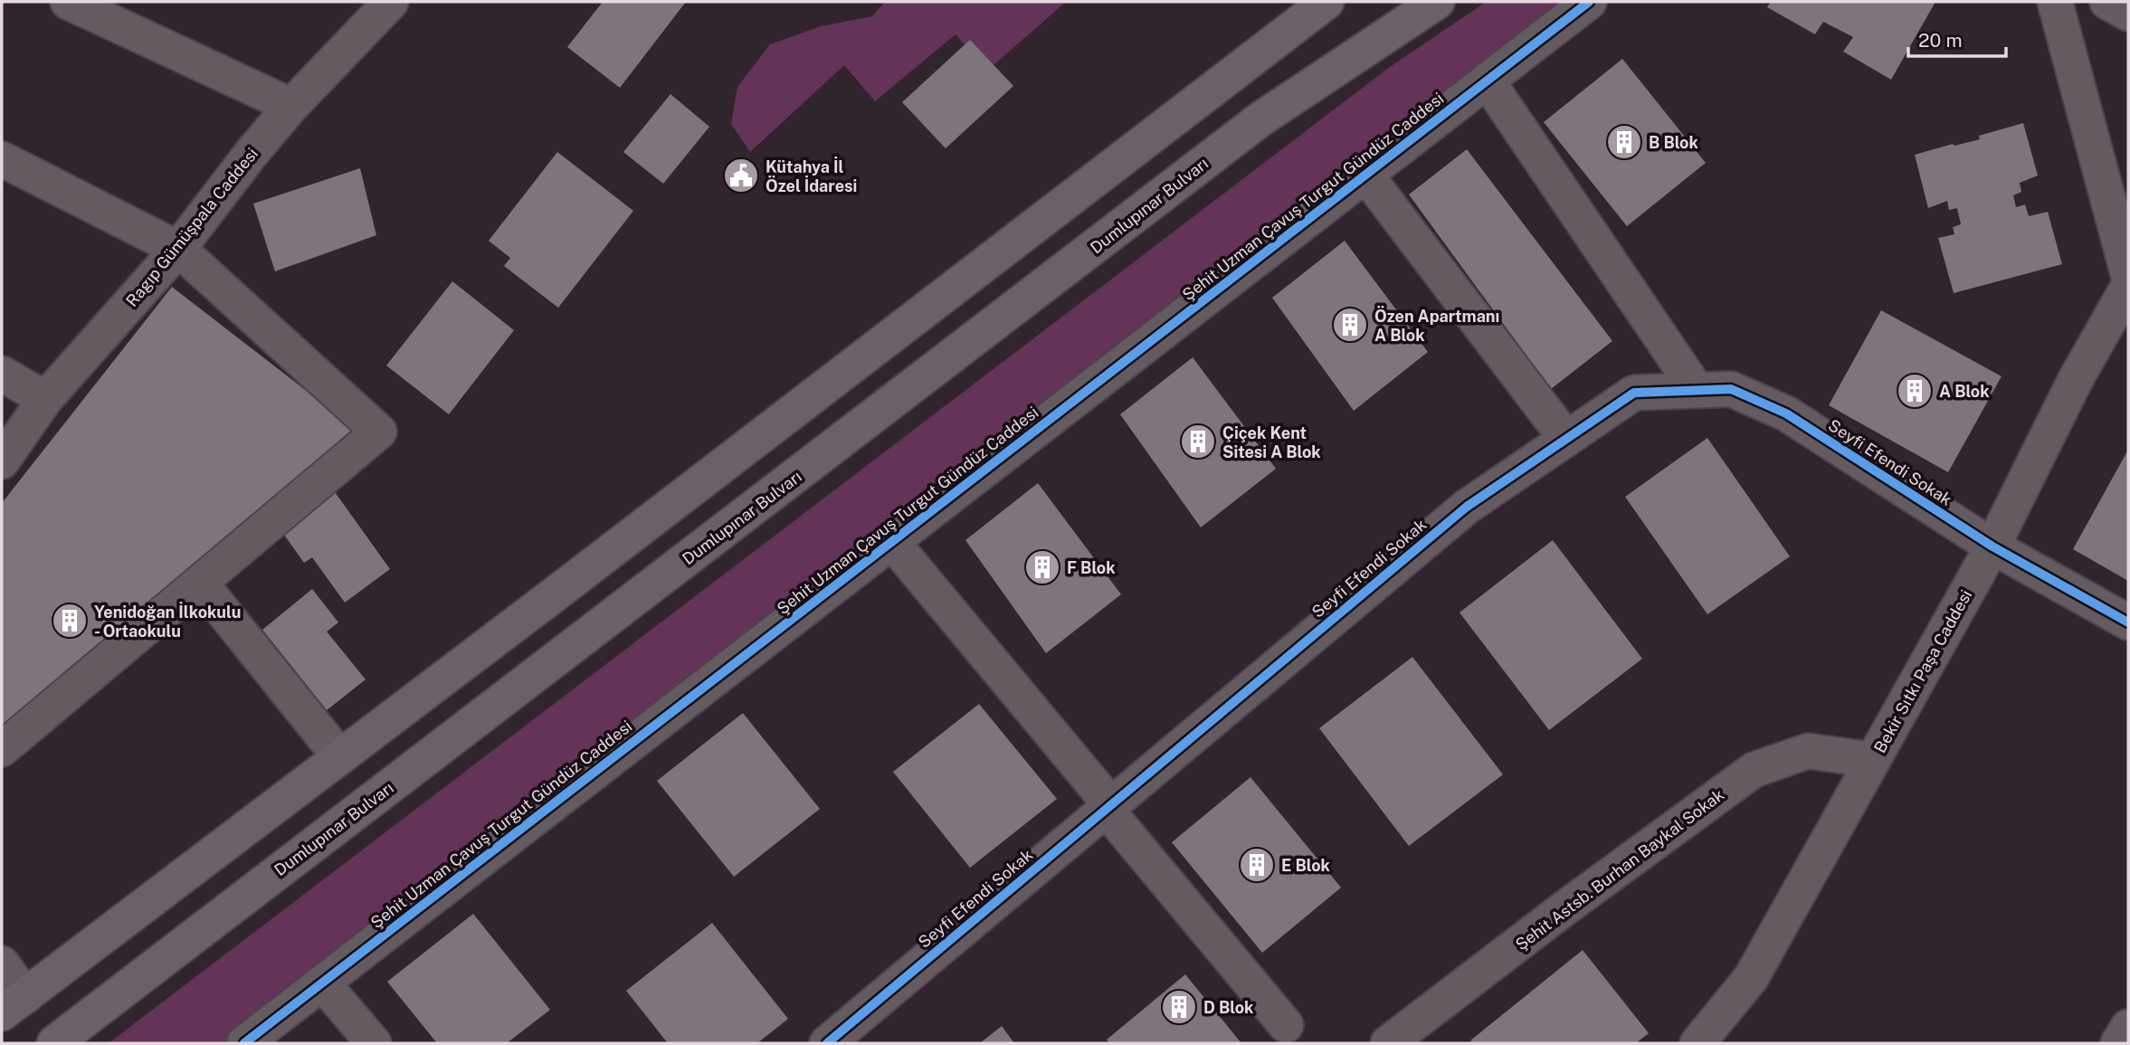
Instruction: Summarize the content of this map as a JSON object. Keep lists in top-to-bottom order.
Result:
{
  "streets": {
    "main road": ["Dumlupınar Bulvarı"],
    "street": [
      "Şehit Uzman Çavuş Turgut Gündüz Caddesi",
      "Ragıp Gümüşpala Caddesi",
      "Seyfi Efendi Sokak",
      "Bekir Sıtkı Paşa Caddesi",
      "Şehit Astsb. Burhan Baykal Sokak"
    ]
  },
  "crossings": [
    ["Seyfi Efendi Sokak", "Bekir Sıtkı Paşa Caddesi"],
    ["Bekir Sıtkı Paşa Caddesi", "Şehit Astsb. Burhan Baykal Sokak"]
  ],
  "places": {
    "building": [
      "B Blok",
      "Özen Apartmanı A Blok",
      "A Blok",
      "Çiçek Kent Sitesi A Blok",
      "F Blok",
      "Yenidoğan İlkokulu - Ortaokulu",
      "E Blok",
      "D Blok"
    ],
    "public building": ["Kütahya İl Özel İdaresi"]
  },
  "scale_bar": "20 m"
}
